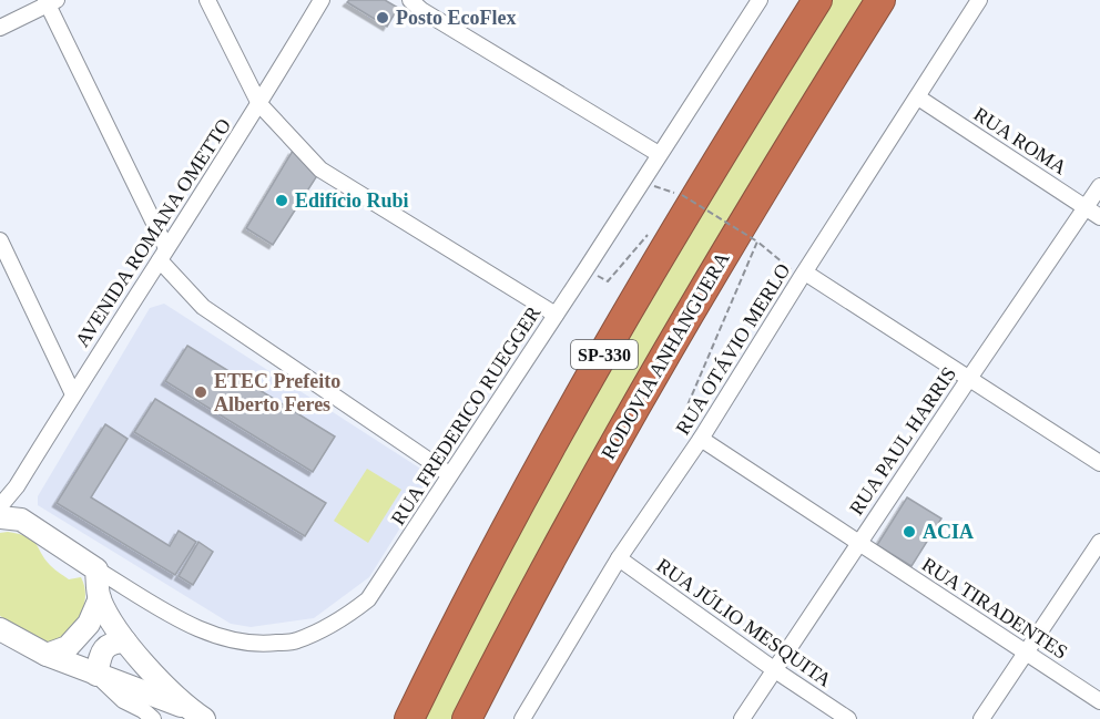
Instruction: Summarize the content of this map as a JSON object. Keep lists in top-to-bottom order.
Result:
{
  "streets": {
    "highway": ["SP-330", "RODOVIA ANHANGUERA"],
    "street": [
      "RUA ROMA",
      "AVENIDA ROMANA OMETTO",
      "RUA OTÁVIO MERLO",
      "RUA FREDERICO RUEGGER",
      "RUA PAUL HARRIS",
      "RUA TIRADENTES",
      "RUA JÚLIO MESQUITA"
    ]
  },
  "crossings": [
    ["RUA ROMA", "RUA OTÁVIO MERLO"],
    ["RUA ROMA", "RUA PAUL HARRIS"],
    ["RUA OTÁVIO MERLO", "RUA TIRADENTES"],
    ["RUA OTÁVIO MERLO", "RUA JÚLIO MESQUITA"],
    ["RUA PAUL HARRIS", "RUA TIRADENTES"],
    ["RUA PAUL HARRIS", "RUA JÚLIO MESQUITA"]
  ],
  "places": [
    "Posto EcoFlex",
    "Edifício Rubi",
    "ETEC Prefeito Alberto Feres",
    "ACIA"
  ]
}
